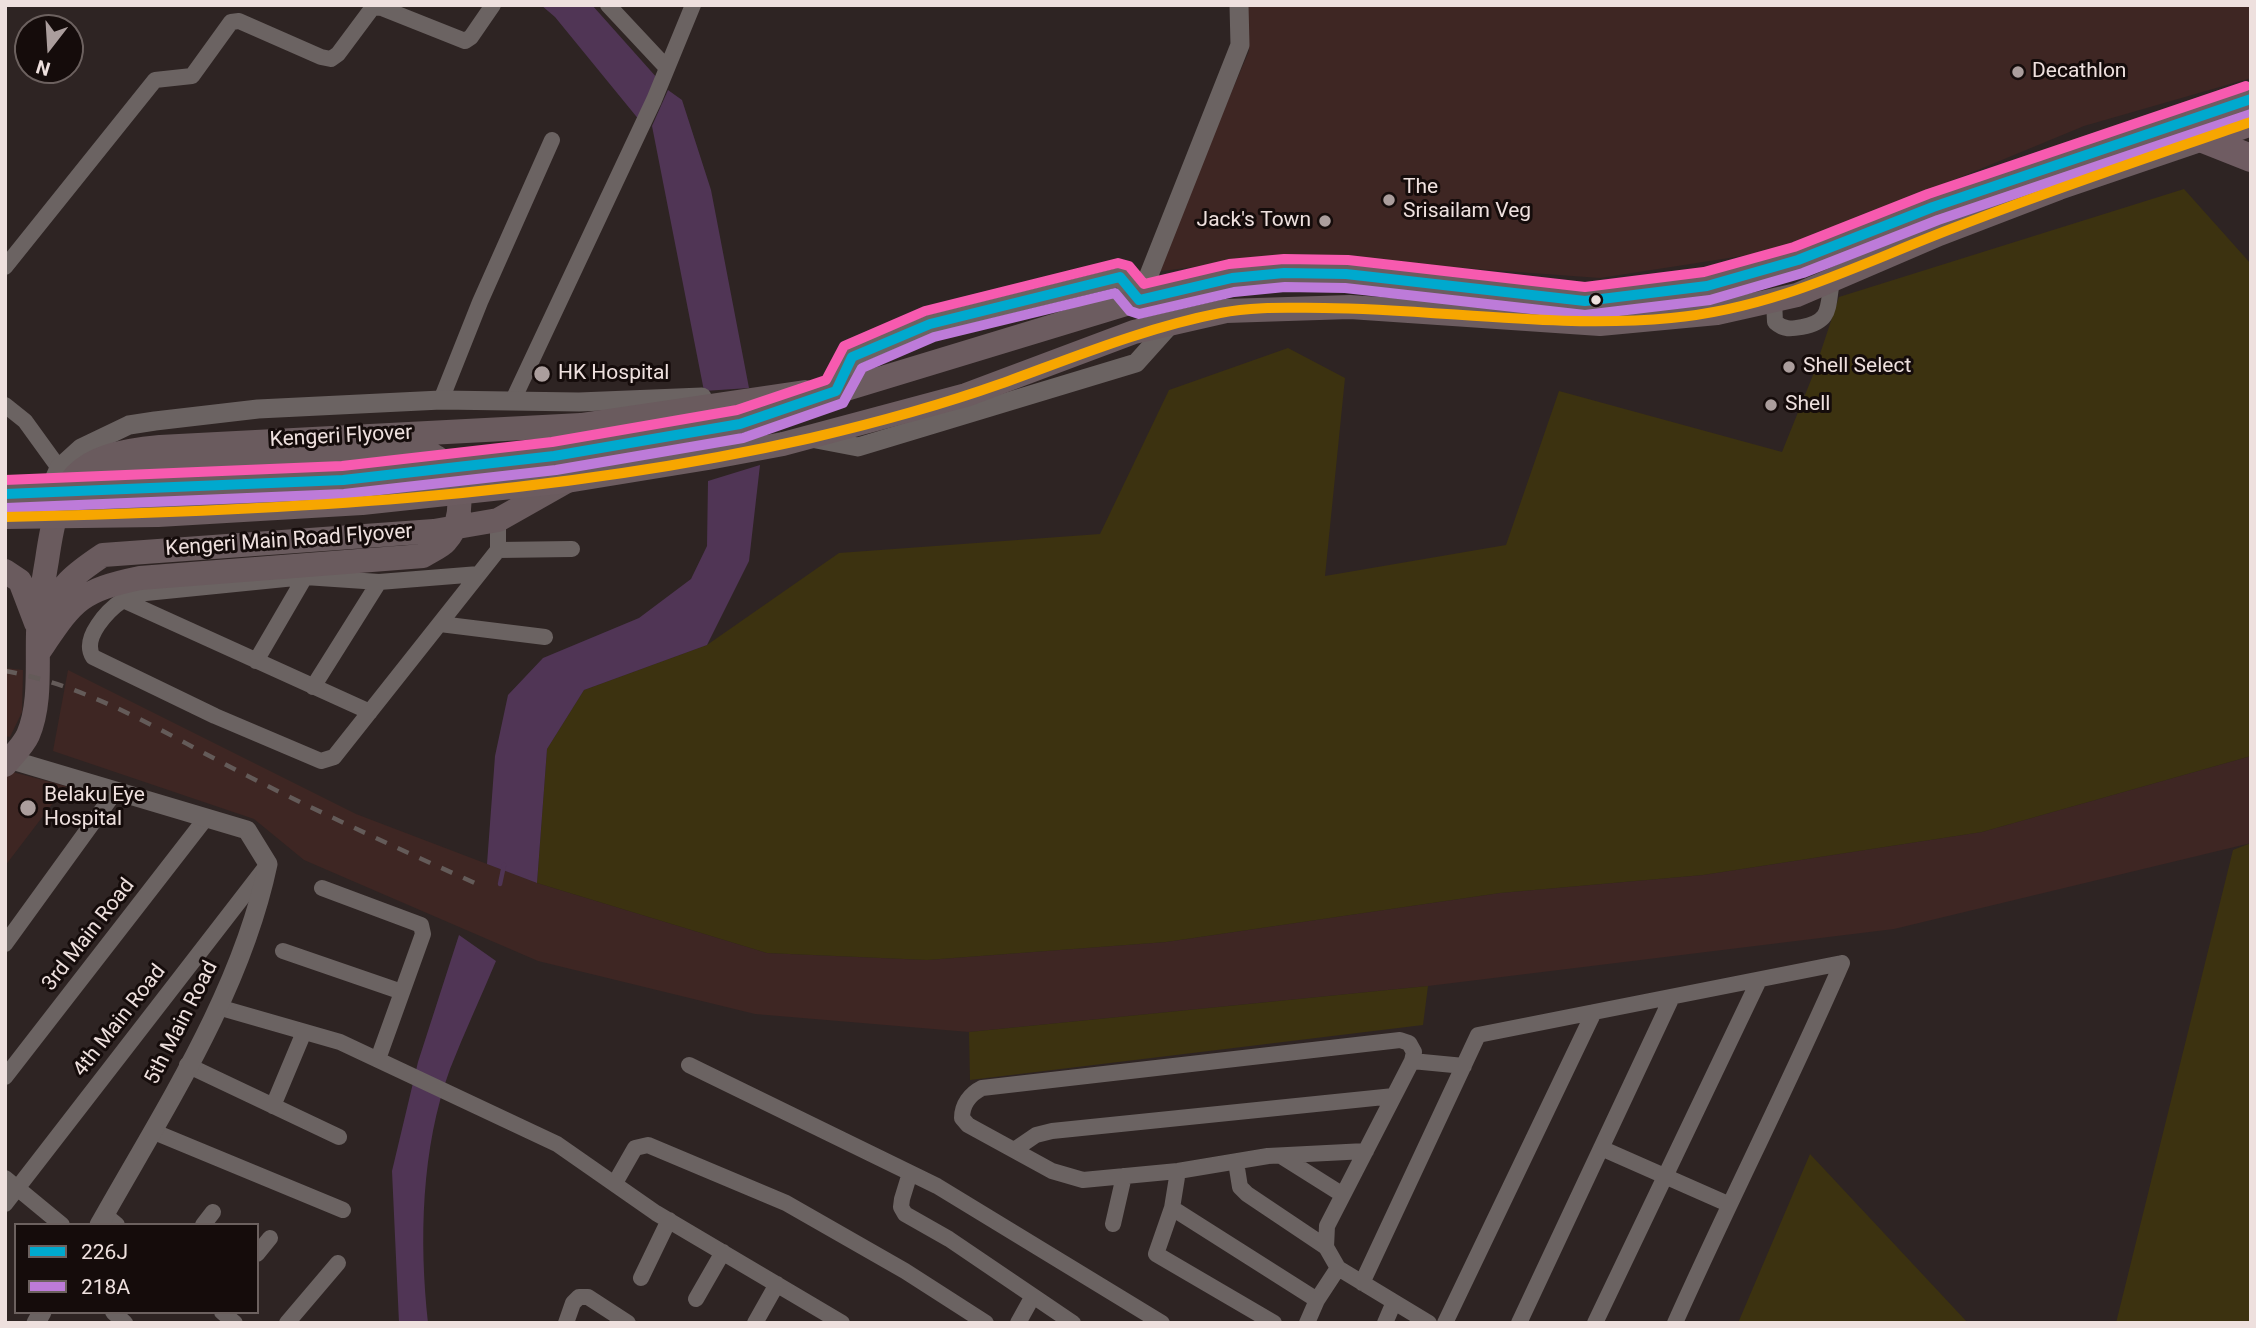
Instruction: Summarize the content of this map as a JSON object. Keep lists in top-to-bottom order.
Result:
{
  "streets": {
    "main road": ["Kengeri Flyover", "Kengeri Main Road Flyover"],
    "street": ["3rd Main Road", "4th Main Road", "5th Main Road"]
  },
  "crossings": [
    ["Kengeri Flyover", "Kengeri Main Road Flyover"],
    ["4th Main Road", "5th Main Road"]
  ],
  "places": [
    "Decathlon",
    "The Srisailam Veg",
    "Jack's Town",
    "Shell Select",
    "HK Hospital",
    "Shell",
    "Belaku Eye Hospital"
  ],
  "lines": ["transit line 226J", "transit line 218A"],
  "legend": ["226J", "218A"],
  "north": "bottom"
}
